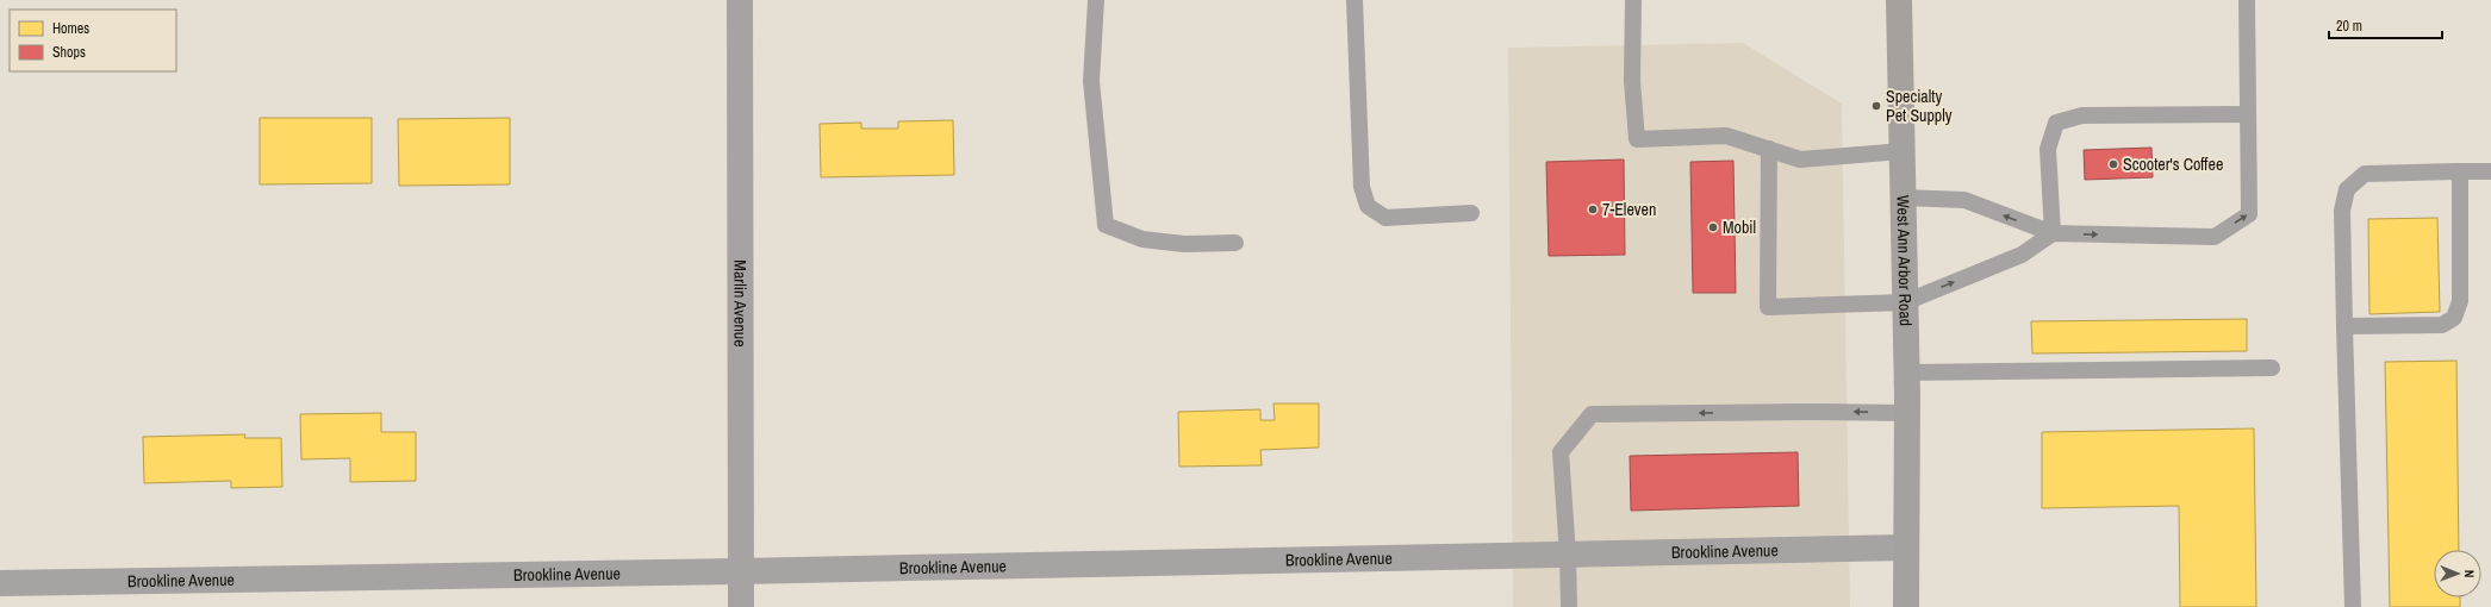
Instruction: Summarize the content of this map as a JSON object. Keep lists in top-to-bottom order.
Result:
{
  "streets": {
    "main road": ["West Ann Arbor Road"],
    "street": ["Marlin Avenue", "Brookline Avenue"]
  },
  "crossings": [
    ["West Ann Arbor Road", "Brookline Avenue"],
    ["Marlin Avenue", "Brookline Avenue"]
  ],
  "places": [
    "Specialty Pet Supply",
    "Scooter's Coffee",
    "7-Eleven",
    "Mobil"
  ],
  "legend": ["Homes", "Shops"],
  "scale_bar": "20 m",
  "north": "right"
}
